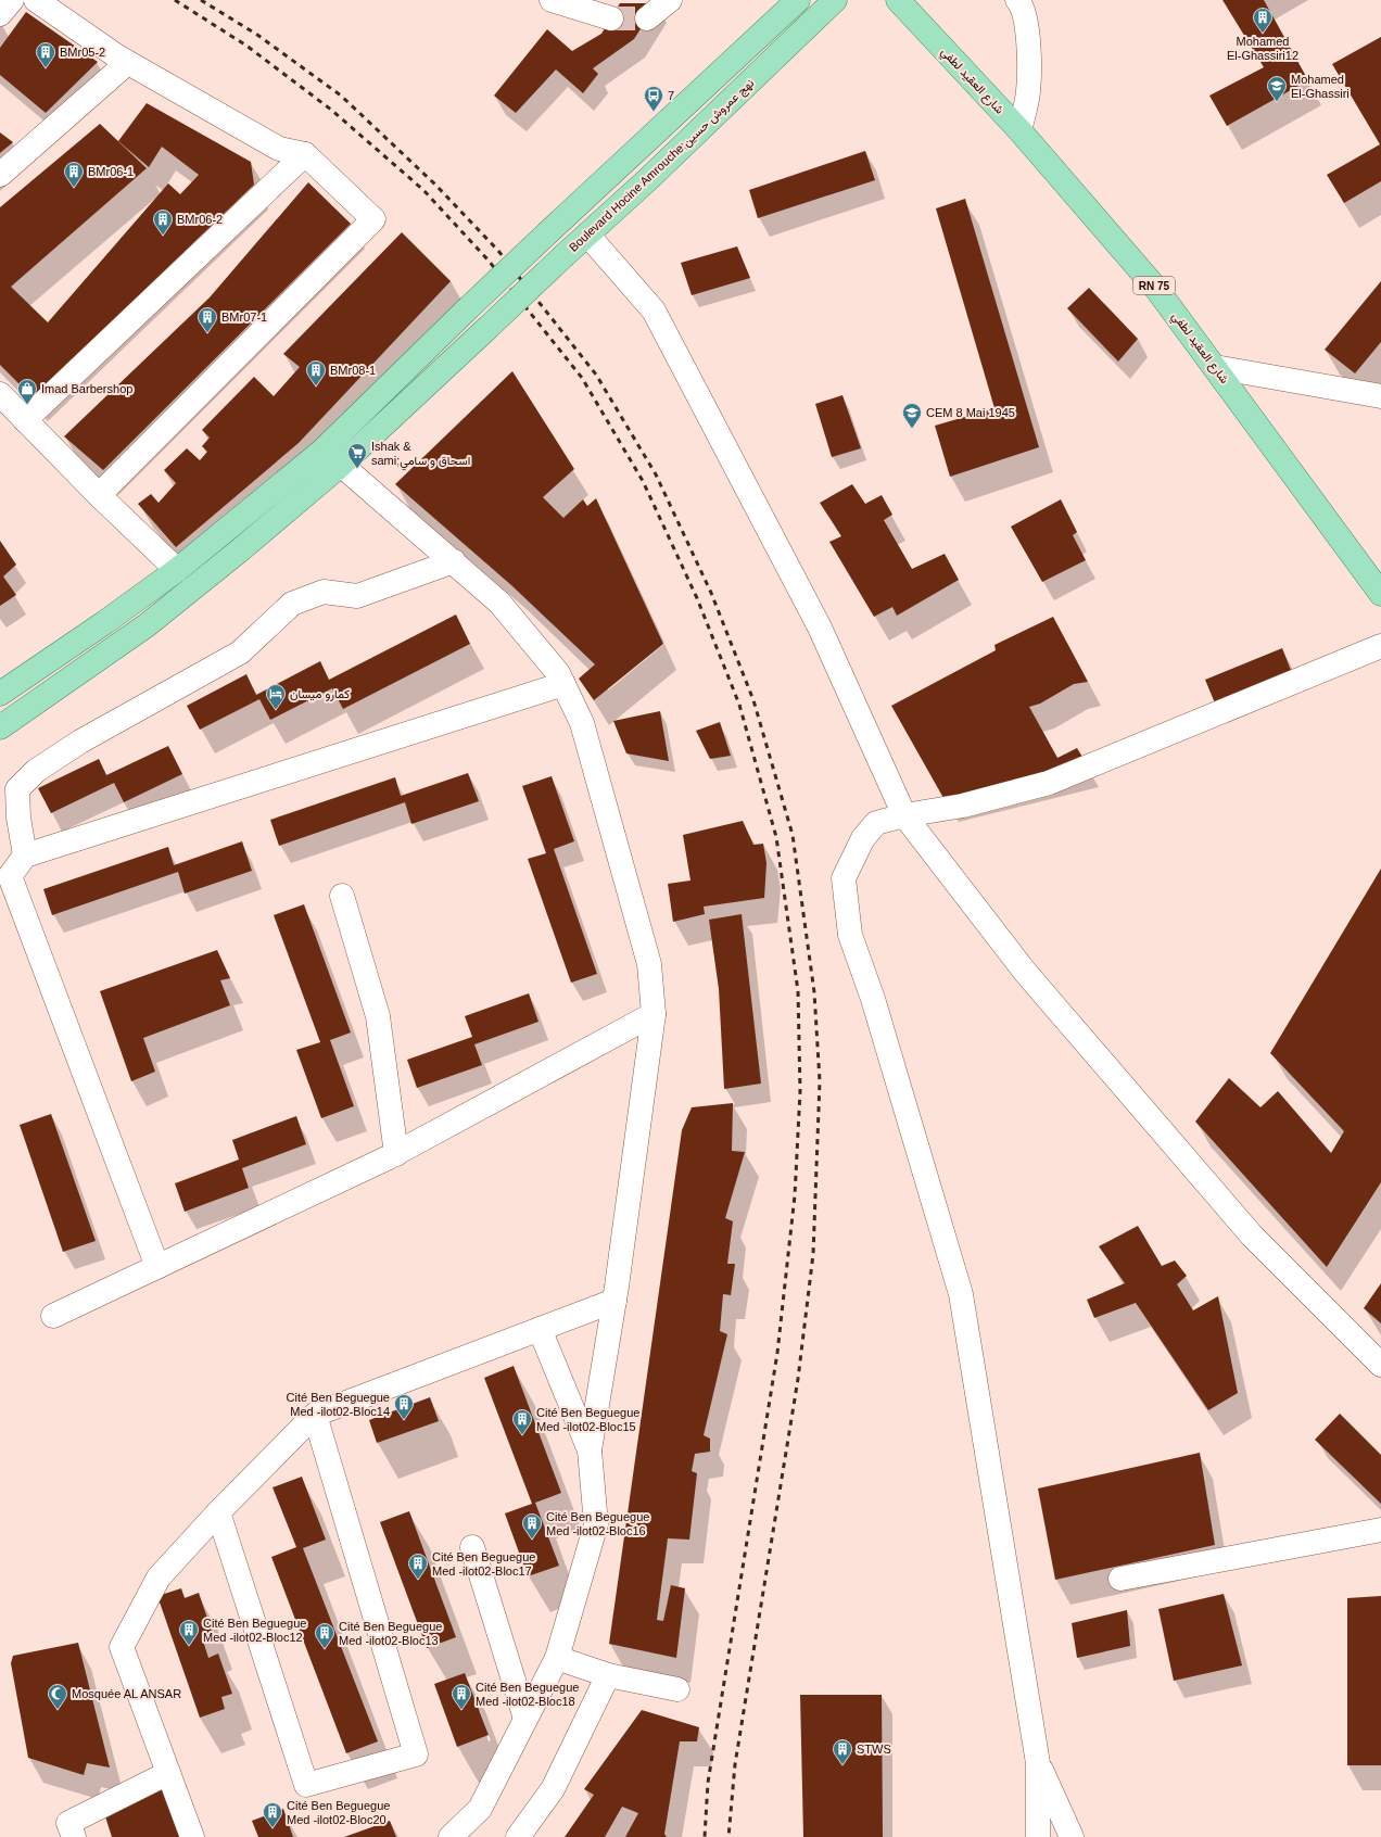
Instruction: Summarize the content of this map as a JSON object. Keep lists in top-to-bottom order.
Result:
{
  "streets": {
    "main road": ["شارع العقيد لطفي", "Boulevard Hocine Amrouche;نهج عمروش حسين", "RN 75"]
  },
  "places": {
    "building": [
      "Mohamed El-Ghassiri12",
      "BMr05-2",
      "BMr06-1",
      "BMr06-2",
      "BMr07-1",
      "BMr08-1",
      "Cité Ben Beguegue Med -ilot02-Bloc14",
      "Cité Ben Beguegue Med -ilot02-Bloc15",
      "Cité Ben Beguegue Med -ilot02-Bloc16",
      "Cité Ben Beguegue Med -ilot02-Bloc17",
      "Cité Ben Beguegue Med -ilot02-Bloc12",
      "Cité Ben Beguegue Med -ilot02-Bloc13",
      "Cité Ben Beguegue Med -ilot02-Bloc18",
      "STWS",
      "Cité Ben Beguegue Med -ilot02-Bloc20"
    ],
    "school or university": ["Mohamed El-Ghassiri", "CEM 8 Mai 1945"],
    "bus stop": ["7"],
    "shop": ["Imad Barbershop"],
    "supermarket": ["Ishak & sami;اسحاق و سامي"],
    "hotel": ["كمارو ميسان"],
    "mosque": ["Mosquée AL ANSAR"]
  }
}
